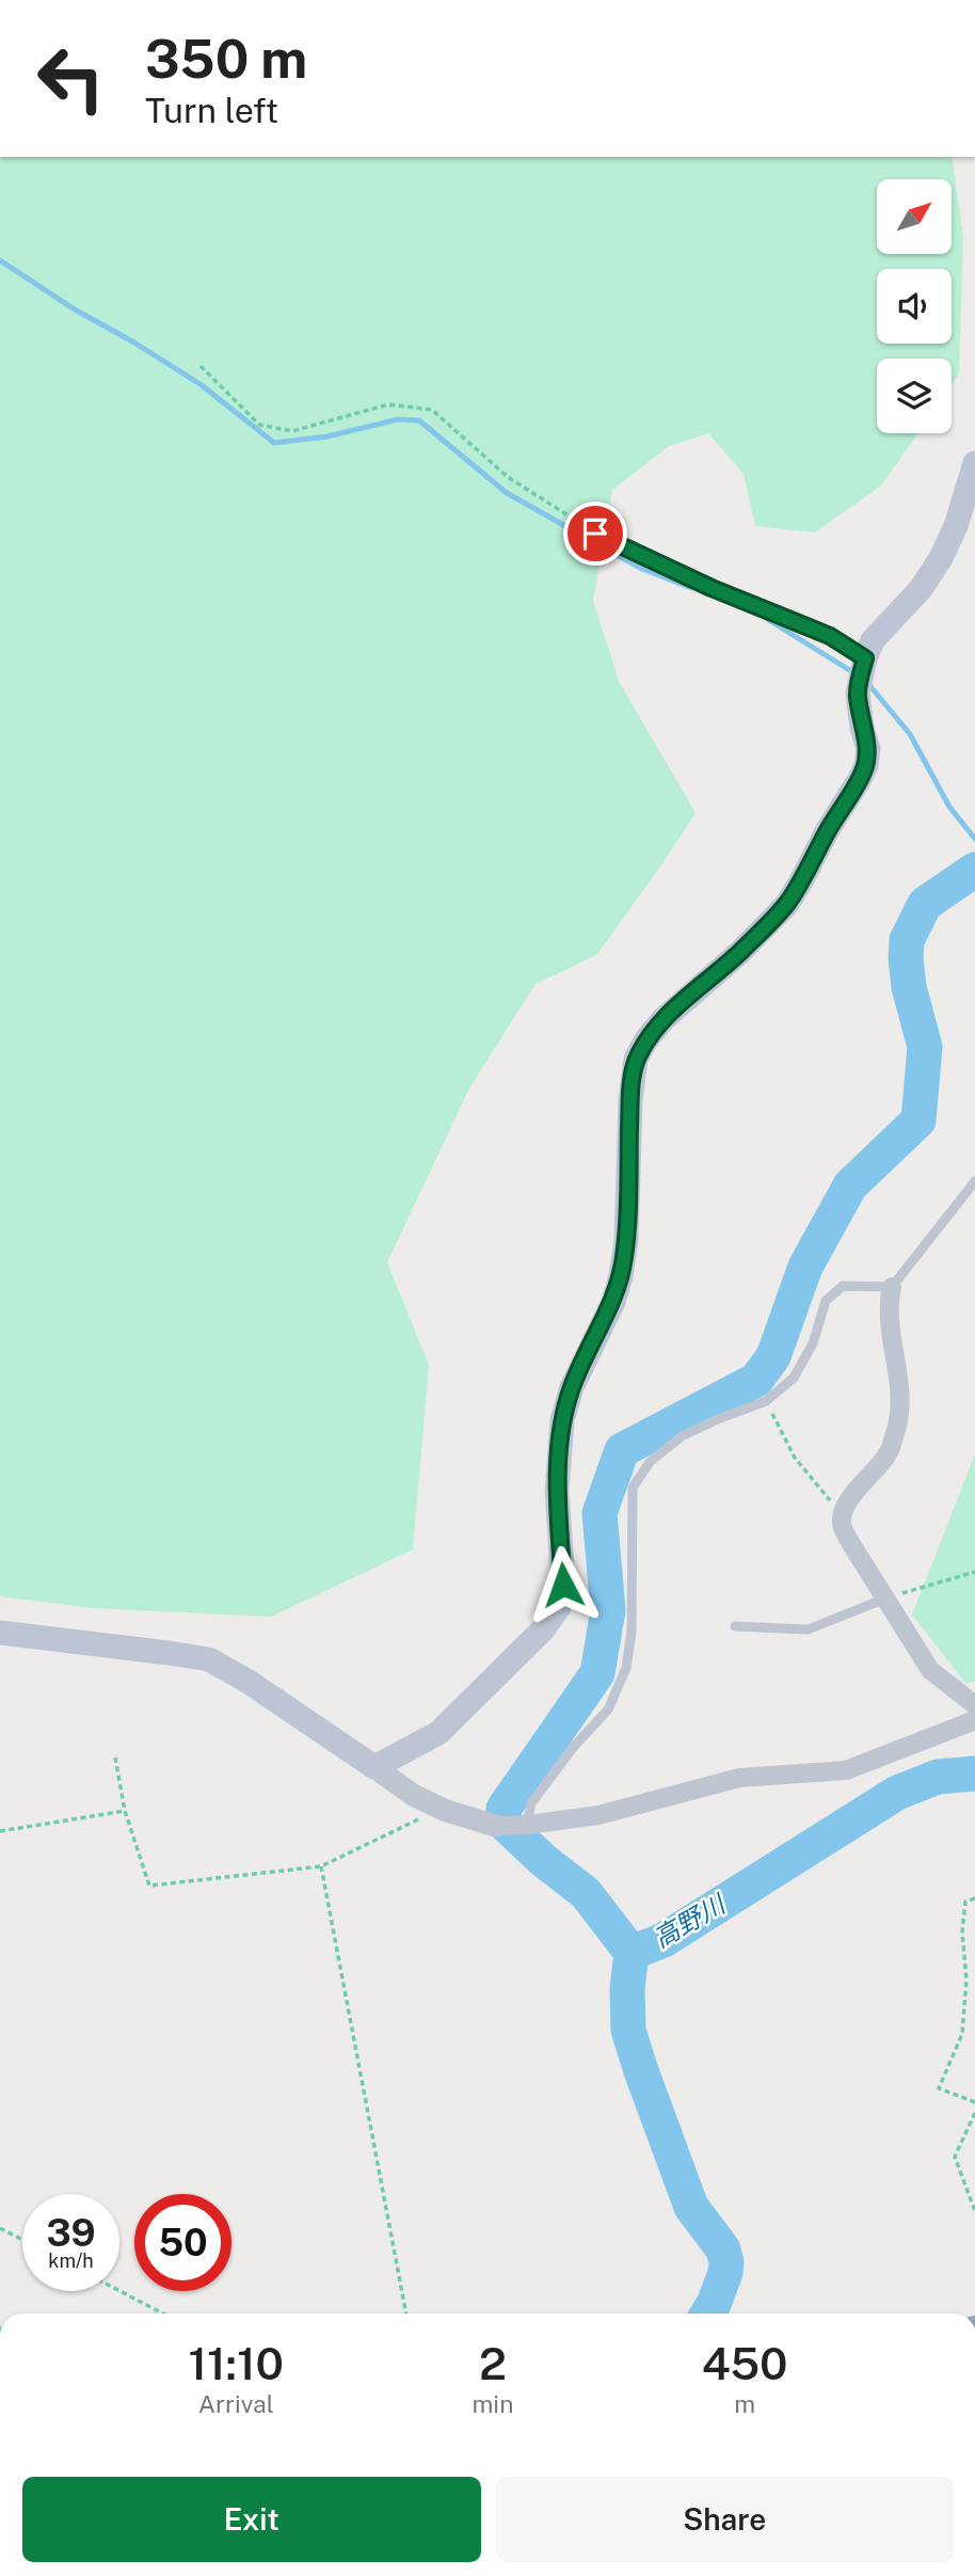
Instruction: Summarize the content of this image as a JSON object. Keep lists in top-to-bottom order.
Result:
{
  "water": ["高野川"],
  "north": "top right",
  "page": {
    "turn": ["350 m", "Turn left"],
    "speed": "39 km/h",
    "limit": "50",
    "eta": [
      "11:10",
      "Arrival",
      "2",
      "min",
      "450",
      "m"
    ],
    "buttons": ["Exit", "Share"]
  }
}
